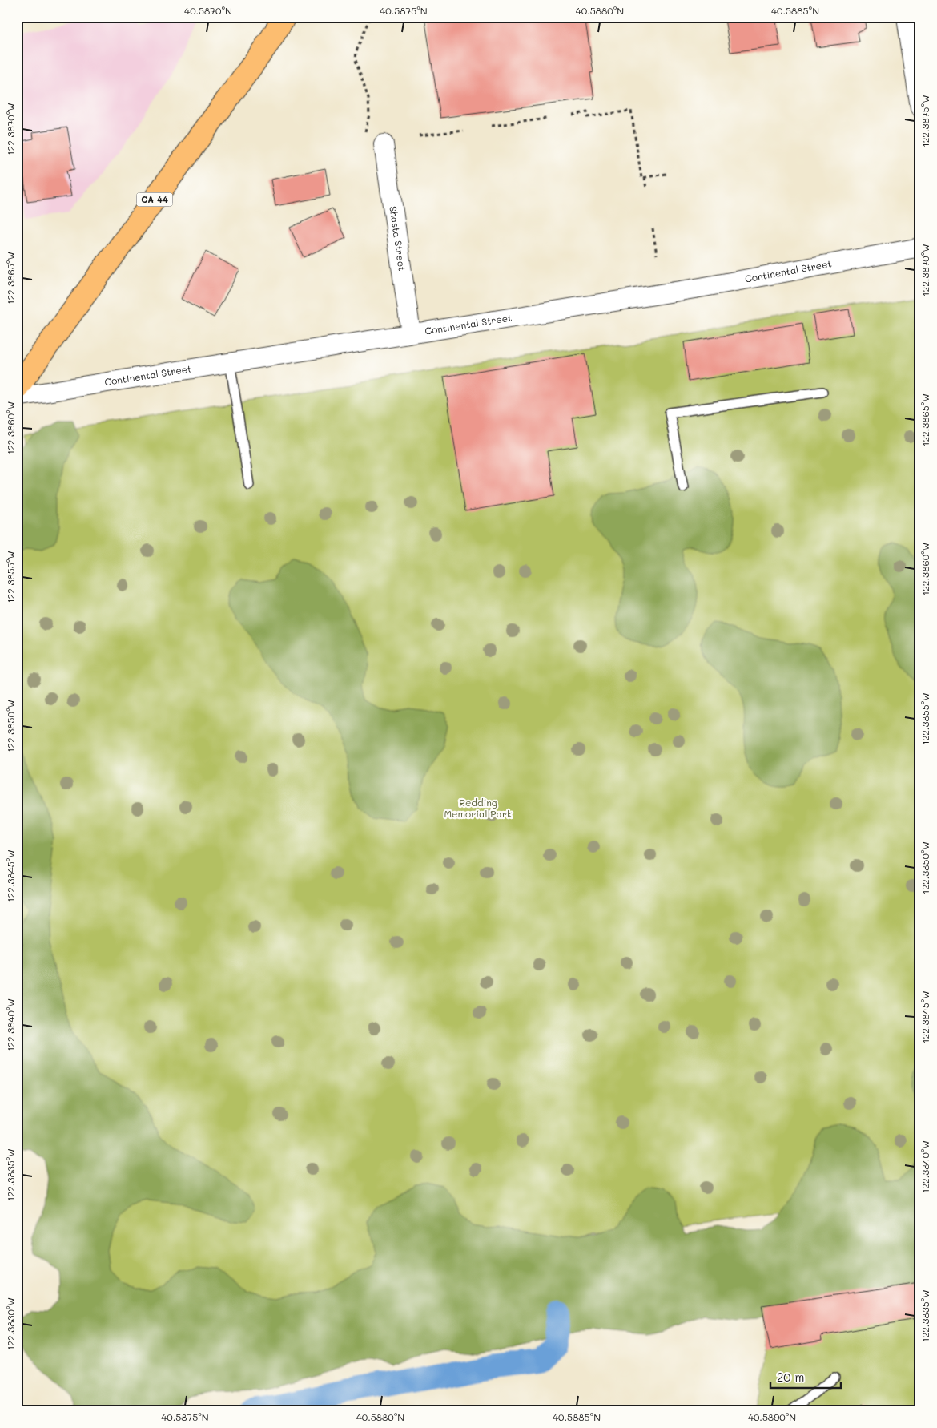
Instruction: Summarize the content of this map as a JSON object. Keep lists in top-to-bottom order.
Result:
{
  "streets": {
    "highway": ["CA 44"],
    "street": ["Shasta Street", "Continental Street"]
  },
  "crossings": [
    ["Shasta Street", "Continental Street"]
  ],
  "parks": ["Redding Memorial Park"],
  "scale_bar": "20 m",
  "coordinates": [
    "40.5870°N",
    "40.5875°N",
    "40.5880°N",
    "40.5885°N",
    "122.3875°W",
    "122.3870°W",
    "122.3865°W",
    "122.3860°W",
    "122.3855°W",
    "122.3850°W",
    "122.3845°W",
    "122.3840°W",
    "122.3835°W",
    "122.3830°W",
    "40.5890°N"
  ]
}
